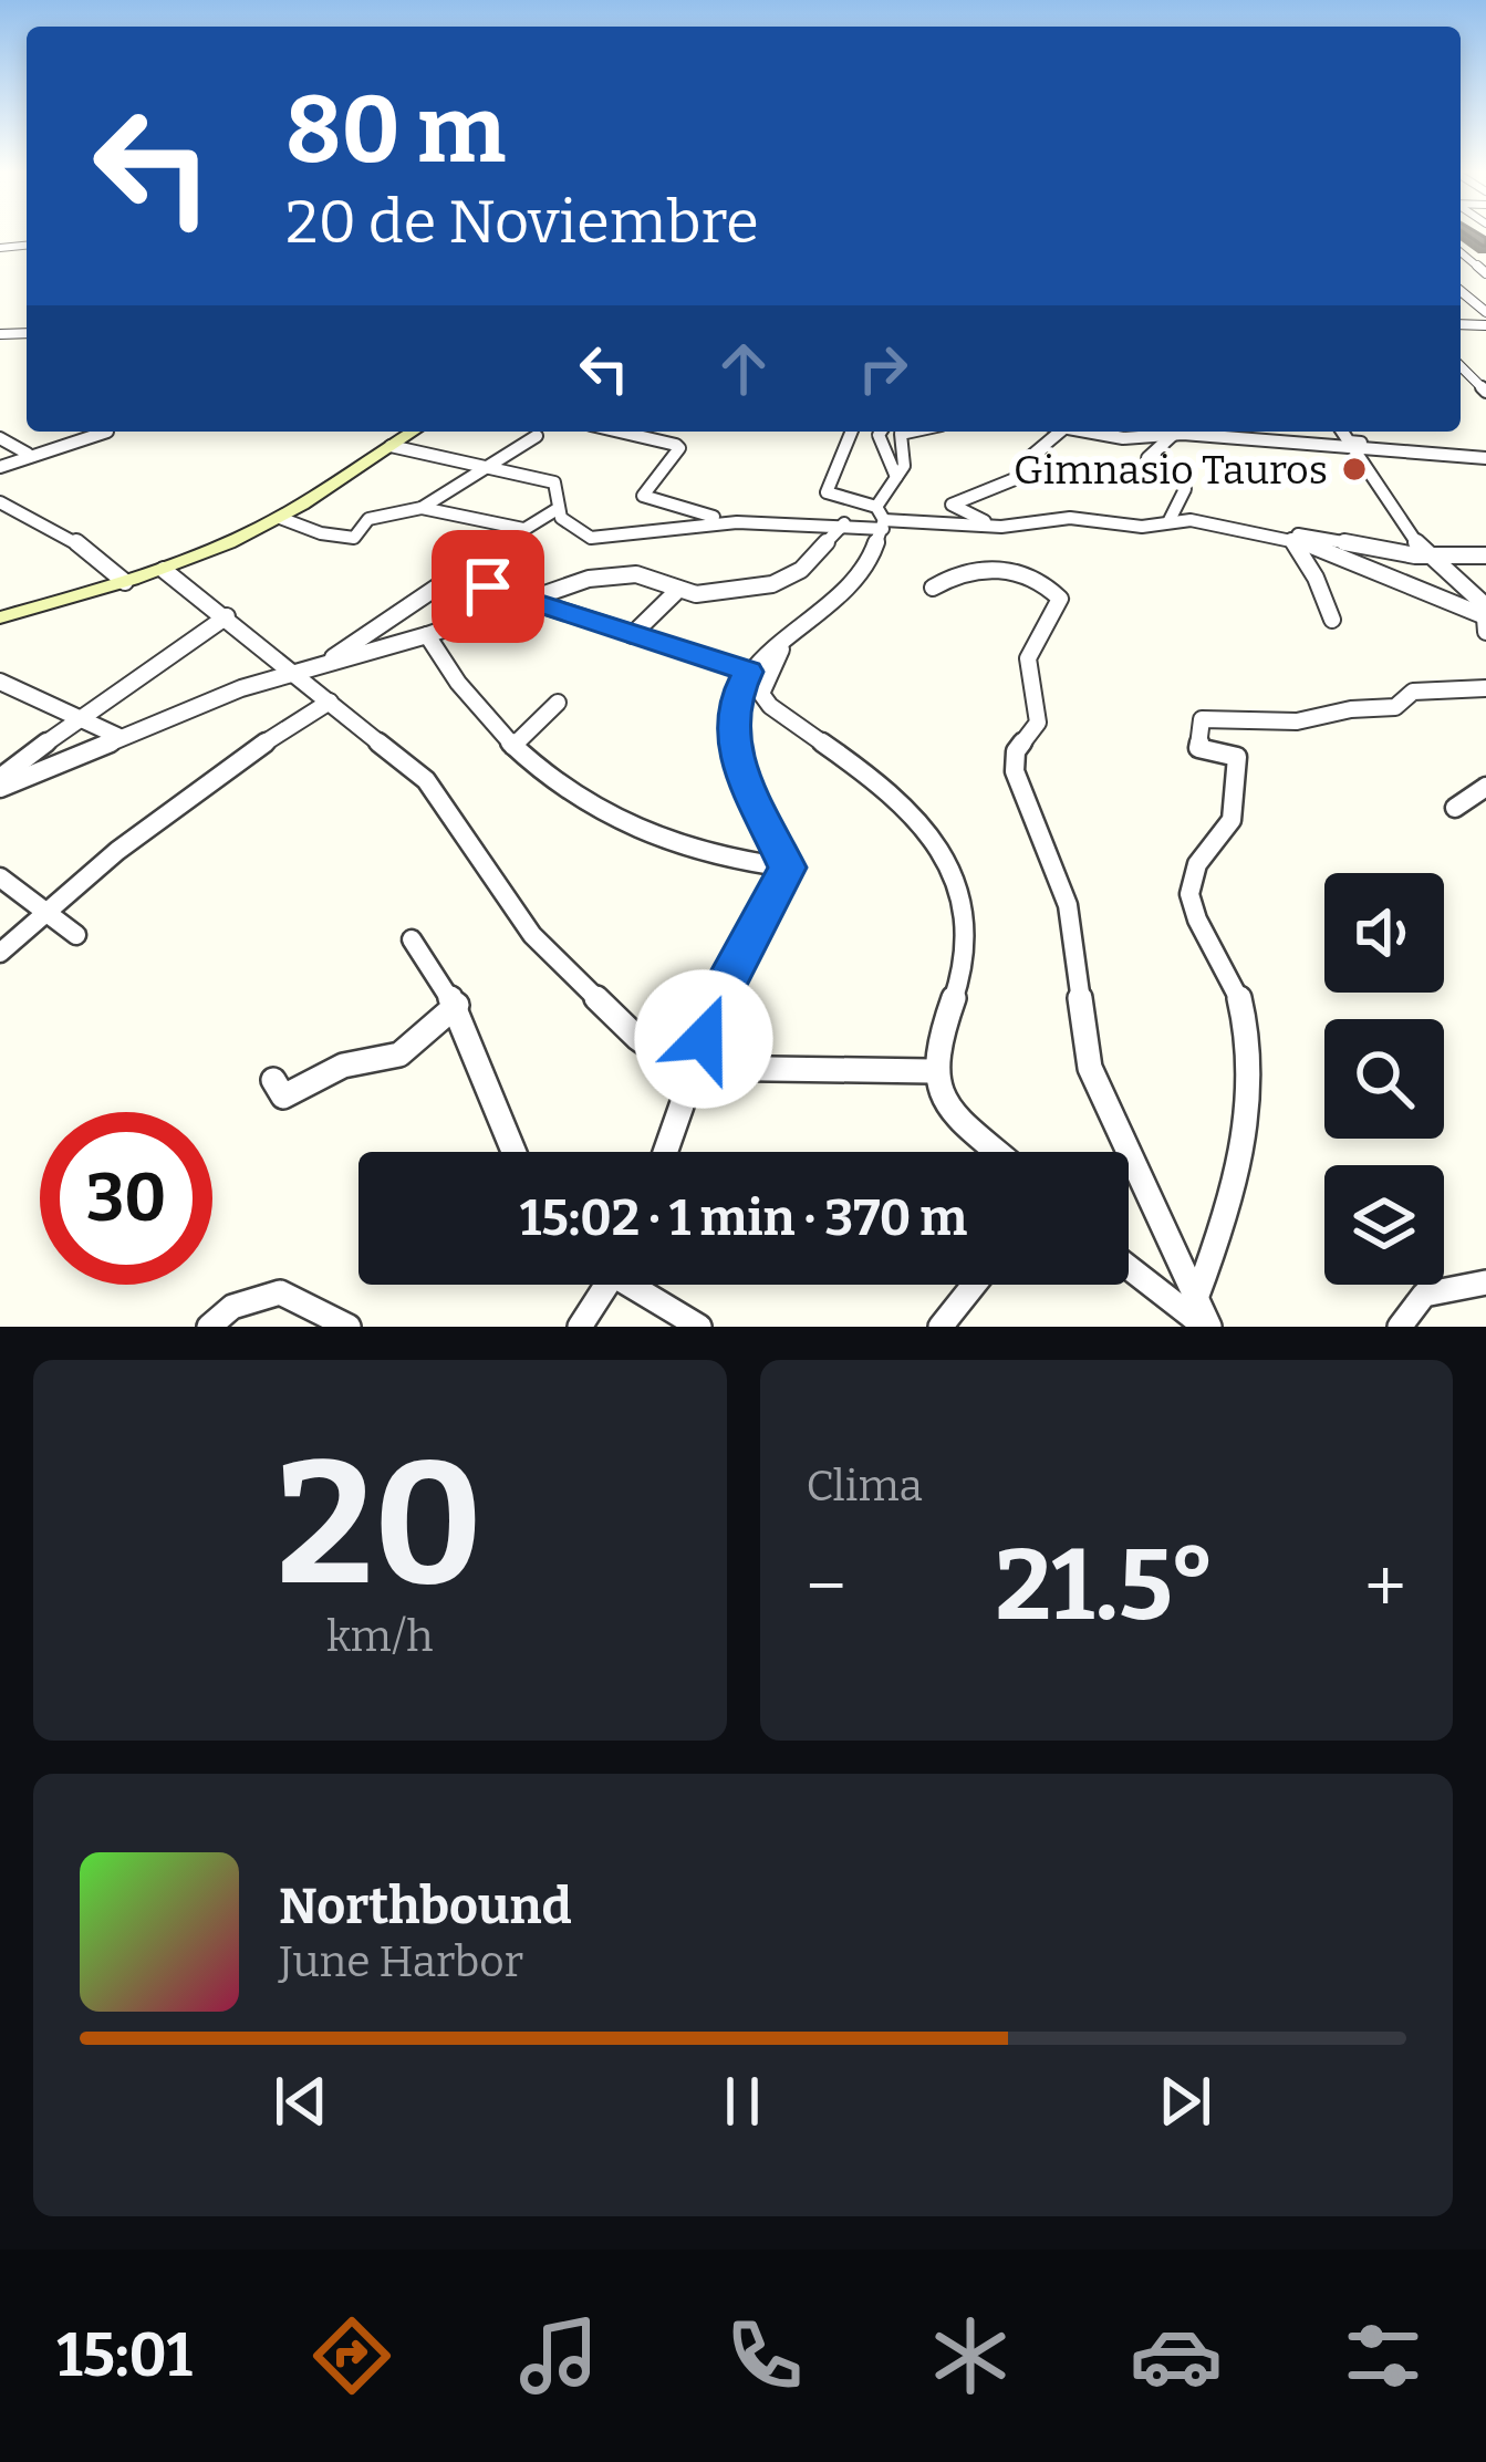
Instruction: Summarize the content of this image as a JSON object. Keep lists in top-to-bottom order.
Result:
{
  "places": ["Gimnasio Tauros"],
  "page": {
    "turn": ["80 m", "20 de Noviembre"],
    "limit": "30",
    "trip": "15:02 · 1 min · 370 m",
    "tile": [
      ["20", "km/h"],
      "Clima"
    ],
    "heat": ["−", "21.5°", "+"],
    "song": ["Northbound", "June Harbor"],
    "tabs": "15:01"
  }
}
